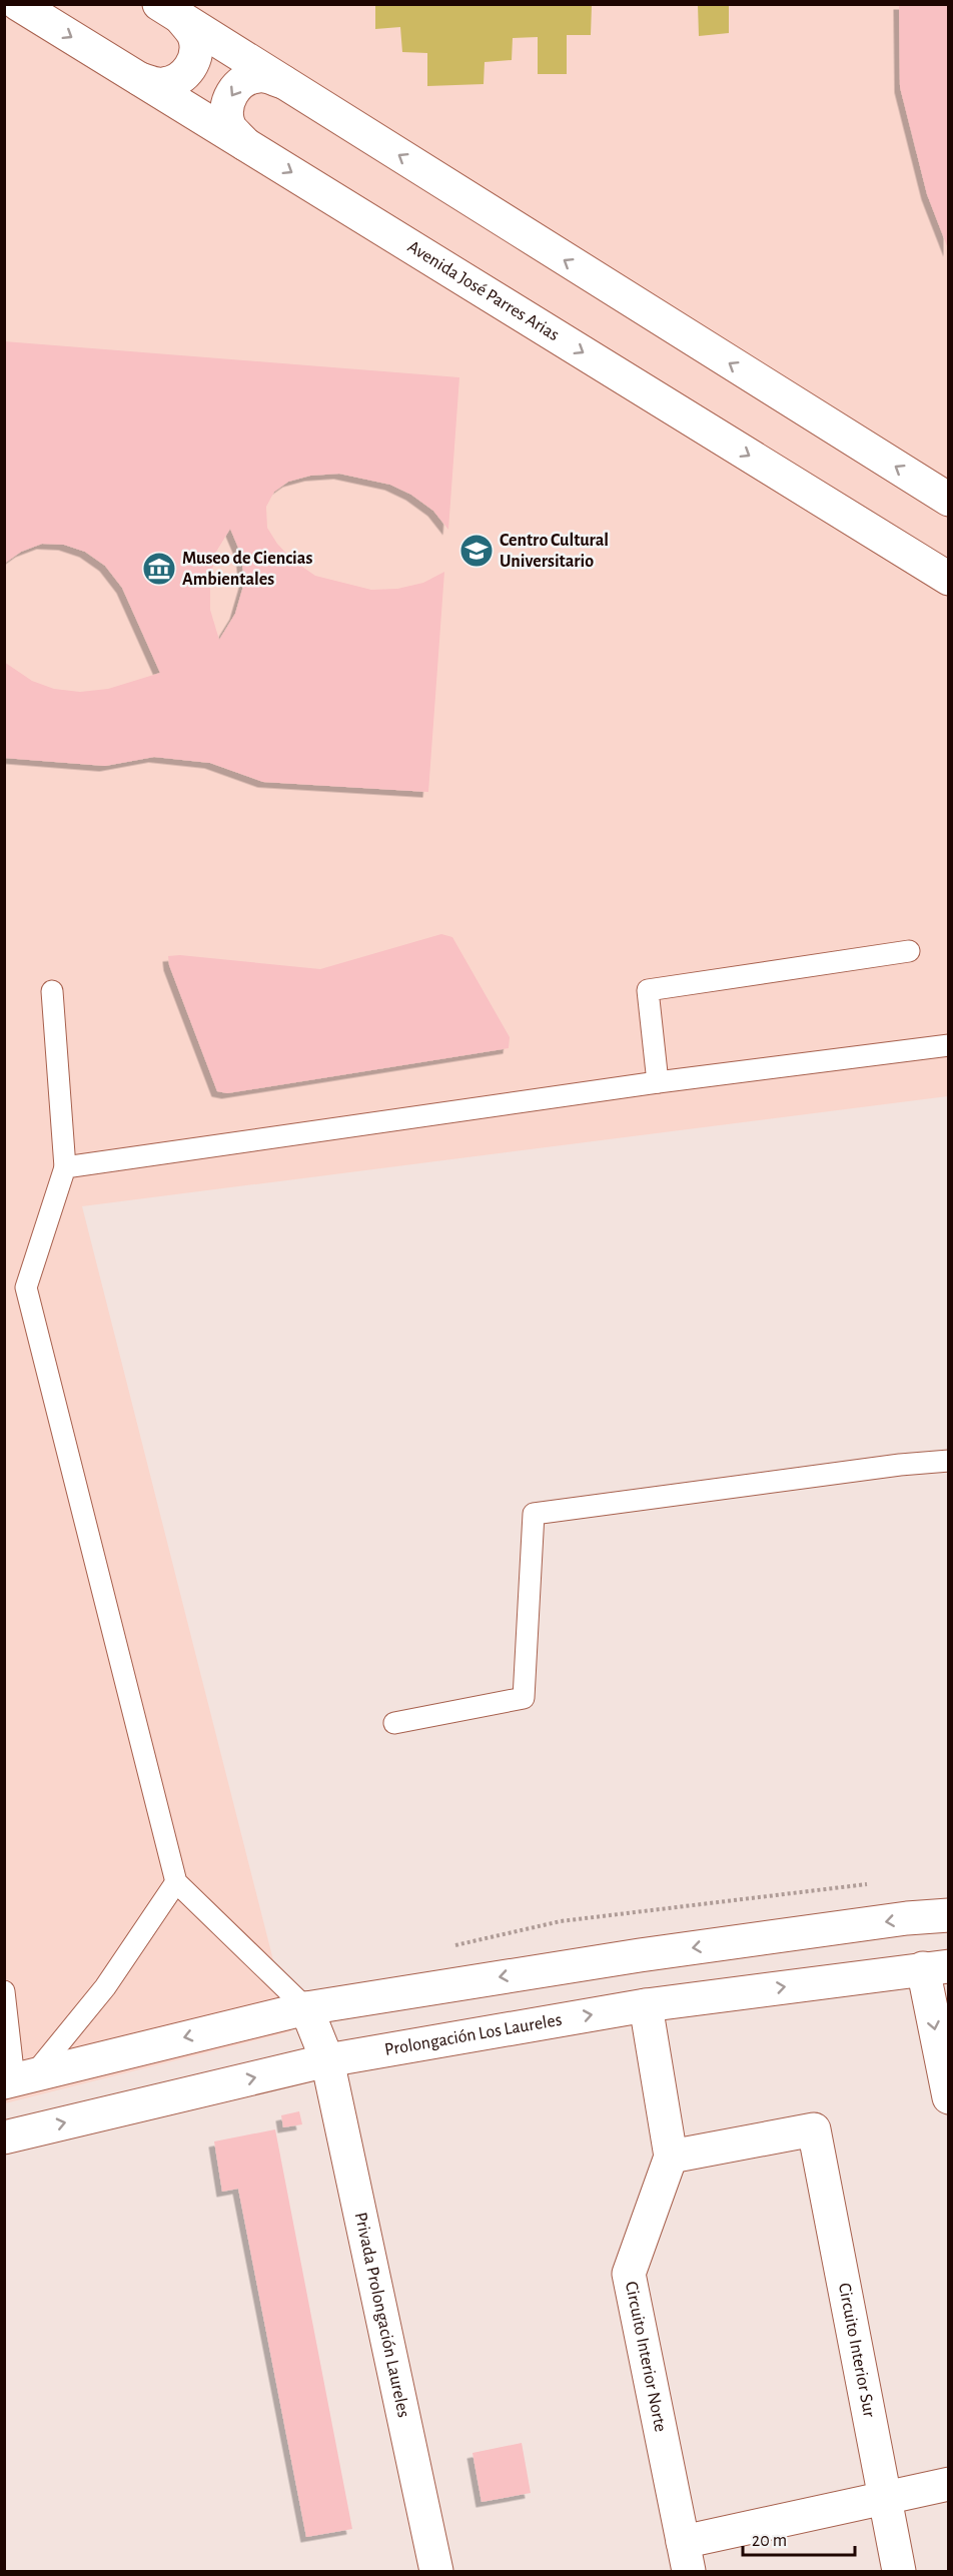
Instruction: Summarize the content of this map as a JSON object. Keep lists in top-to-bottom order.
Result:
{
  "streets": {
    "street": [
      "Avenida José Parres Arias",
      "Prolongación Los Laureles",
      "Privada Prolongación Laureles",
      "Circuito Interior Sur",
      "Circuito Interior Norte"
    ]
  },
  "crossings": [
    ["Prolongación Los Laureles", "Privada Prolongación Laureles"],
    ["Prolongación Los Laureles", "Circuito Interior Norte"],
    ["Circuito Interior Sur", "Circuito Interior Norte"]
  ],
  "places": {
    "school or university": ["Centro Cultural Universitario"],
    "museum": ["Museo de Ciencias Ambientales"]
  },
  "scale_bar": "20 m"
}
